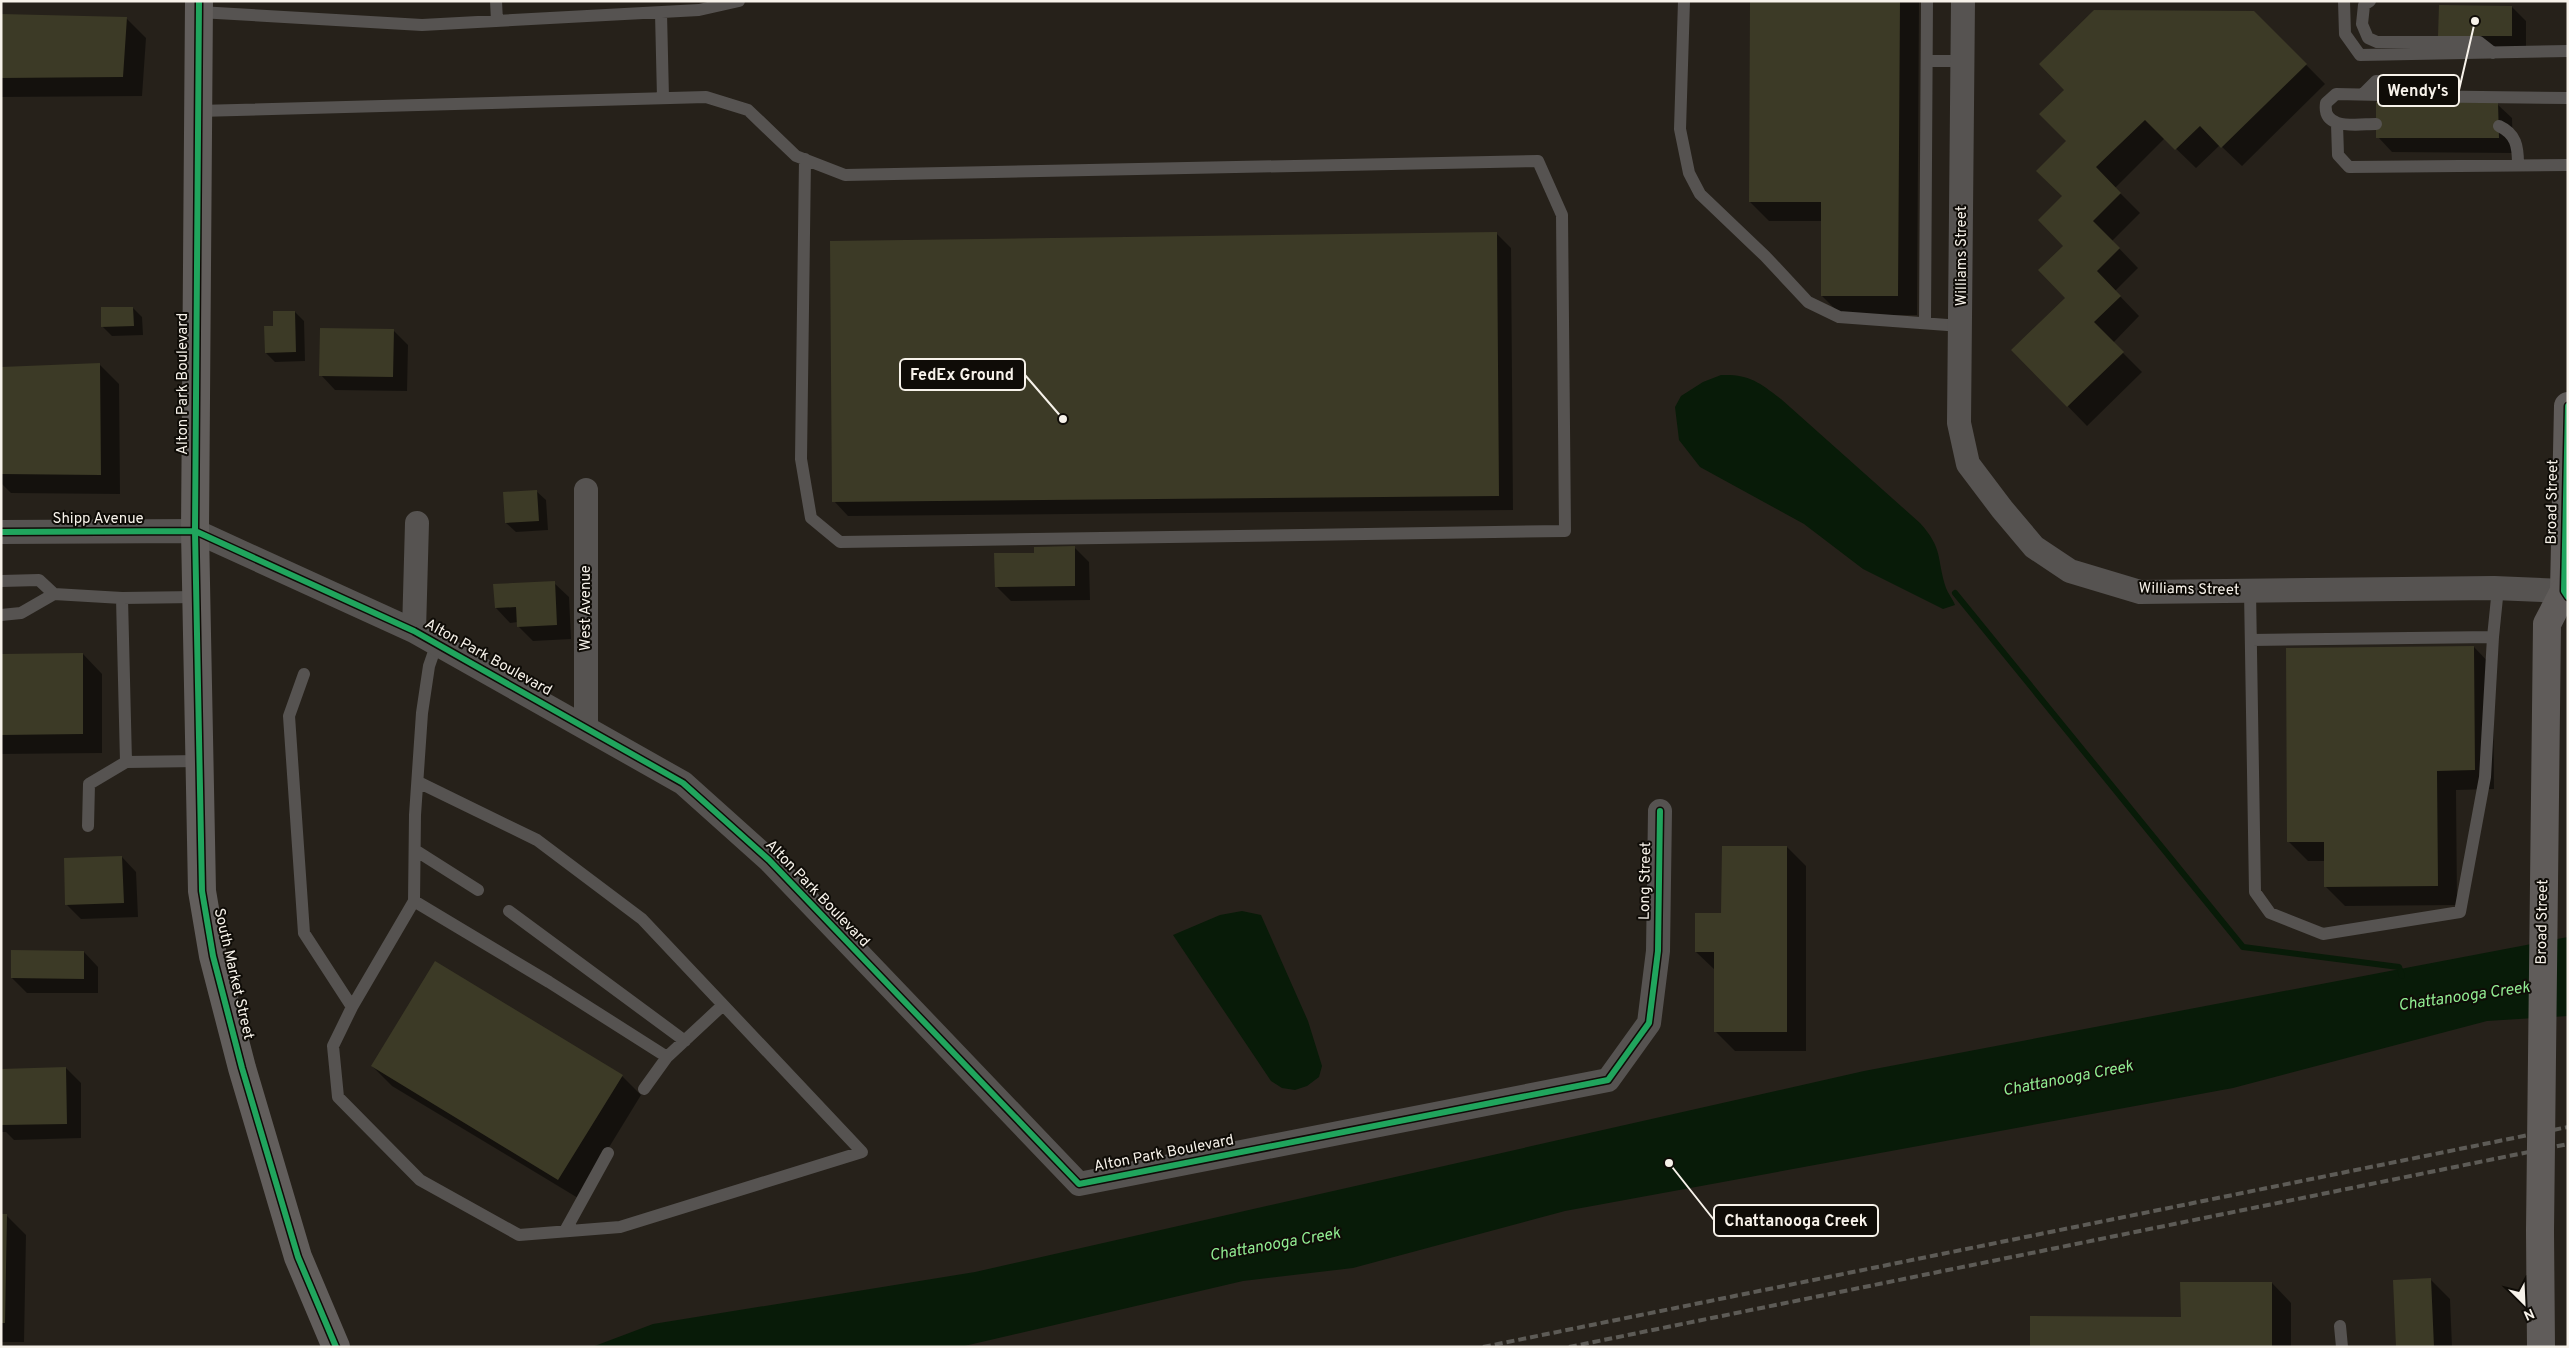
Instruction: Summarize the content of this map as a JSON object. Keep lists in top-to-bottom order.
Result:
{
  "streets": {
    "main road": ["Alton Park Boulevard", "Broad Street", "South Market Street"],
    "street": [
      "Williams Street",
      "Shipp Avenue",
      "West Avenue",
      "Long Street"
    ]
  },
  "crossings": [
    ["Williams Street", "Broad Street"],
    ["Alton Park Boulevard", "Shipp Avenue"],
    ["Alton Park Boulevard", "West Avenue"],
    ["Alton Park Boulevard", "Long Street"],
    ["Alton Park Boulevard", "South Market Street"],
    ["Shipp Avenue", "South Market Street"]
  ],
  "water": ["Chattanooga Creek"],
  "places": ["Wendy's", "FedEx Ground", "Chattanooga Creek"],
  "north": "bottom right"
}
